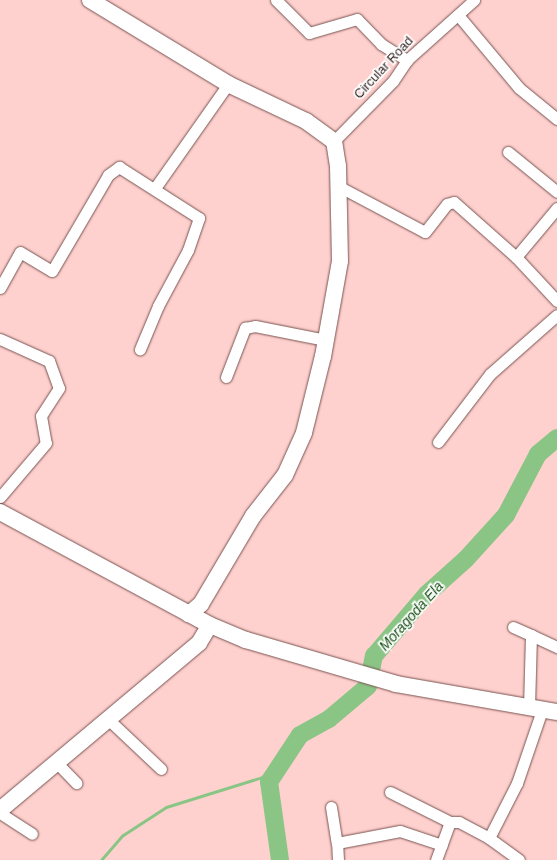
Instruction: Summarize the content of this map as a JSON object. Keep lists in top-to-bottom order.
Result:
{
  "streets": {
    "street": ["Circular Road"]
  },
  "water": ["Moragoda Ela"]
}
